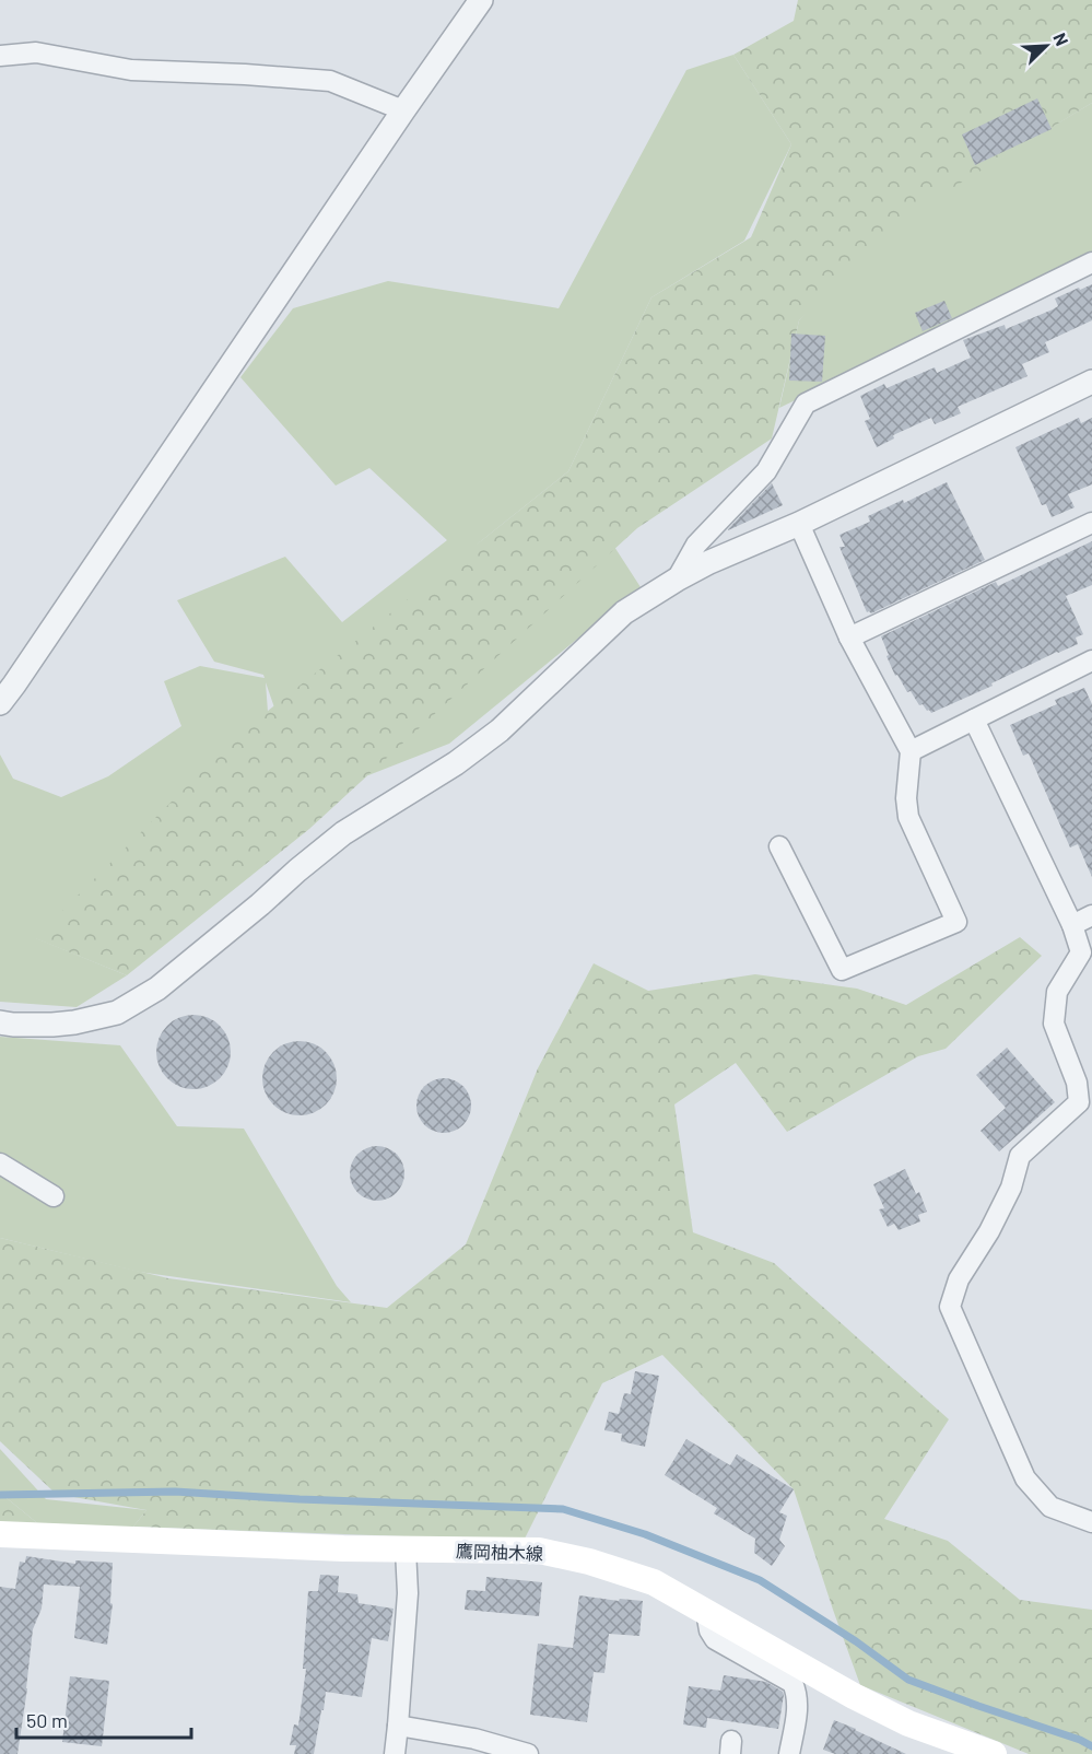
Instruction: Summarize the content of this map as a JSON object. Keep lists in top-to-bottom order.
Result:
{
  "streets": {
    "main road": ["鷹岡柚木線"]
  },
  "scale_bar": "50 m",
  "north": "top right"
}
